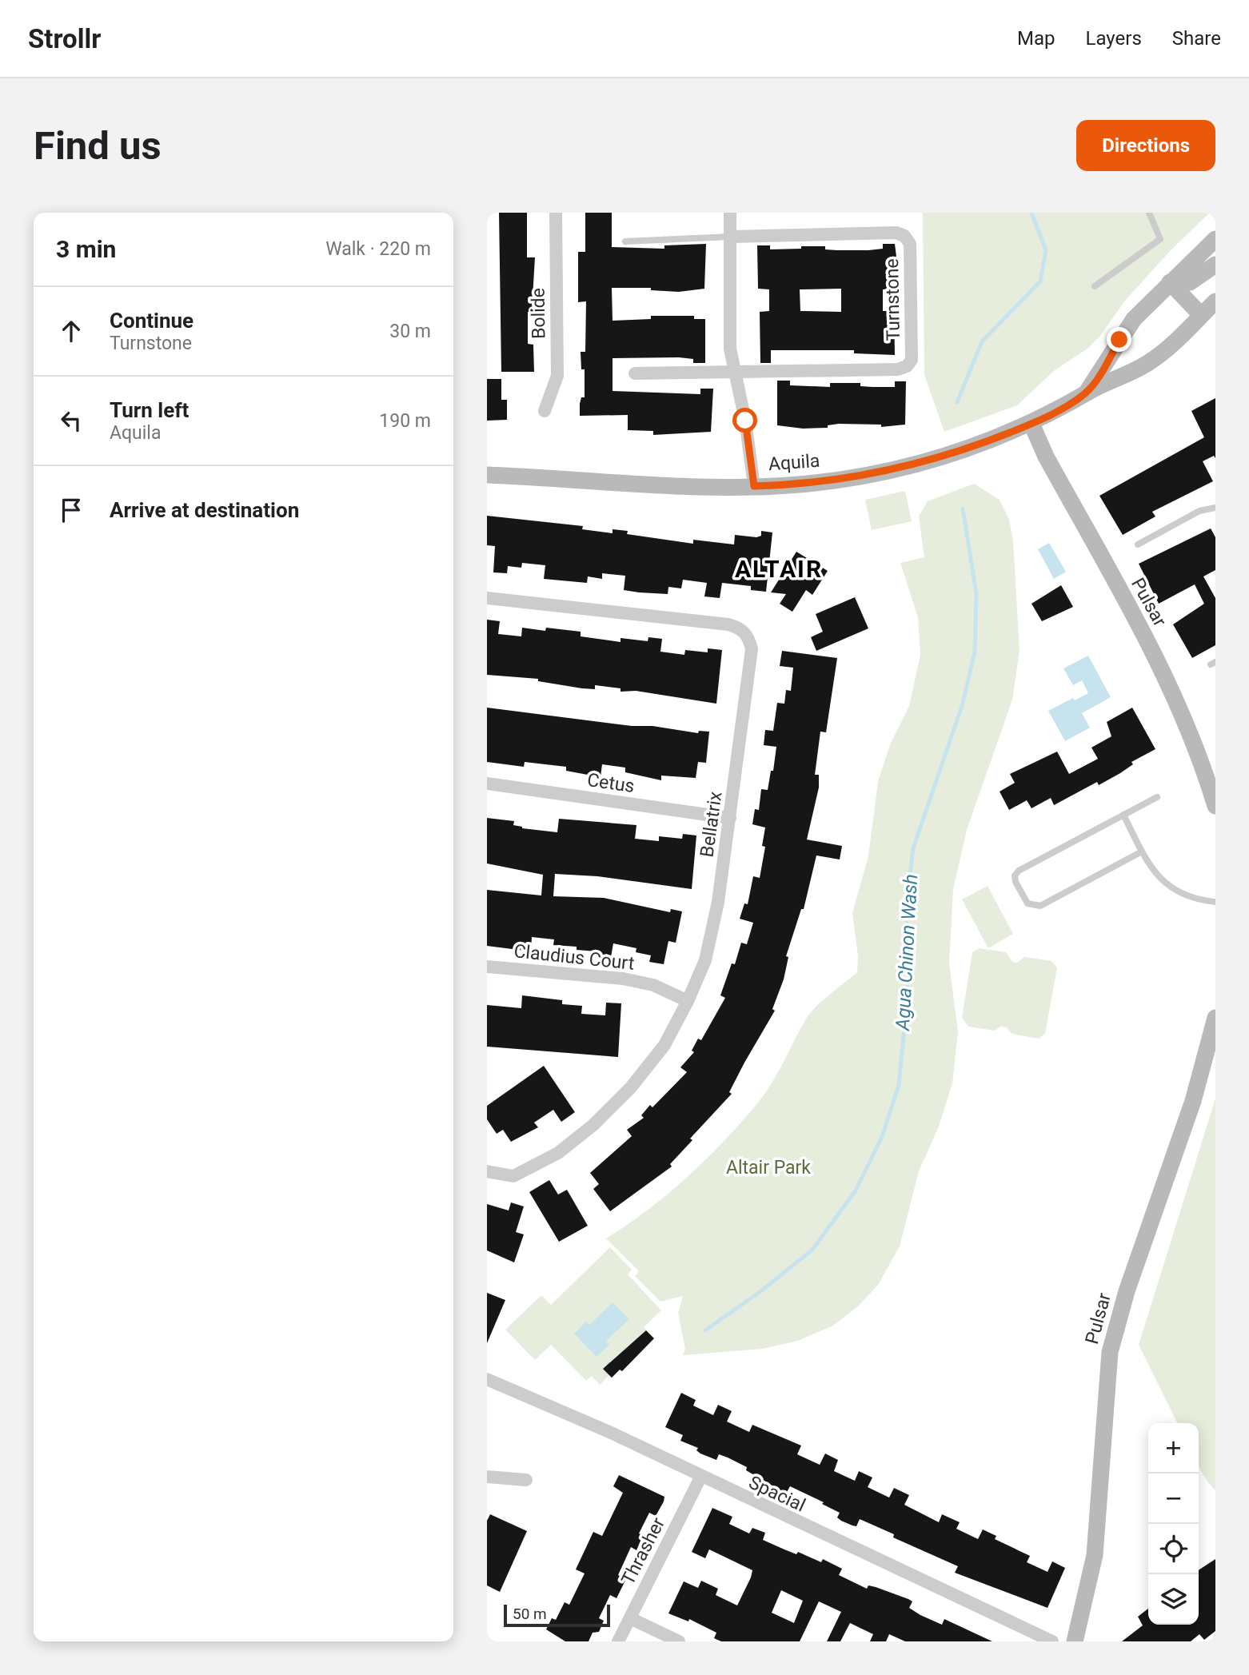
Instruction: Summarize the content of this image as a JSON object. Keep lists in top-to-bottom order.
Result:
{
  "streets": {
    "street": [
      "Turnstone",
      "Bolide",
      "Aquila",
      "Pulsar",
      "Cetus",
      "Bellatrix",
      "Claudius Court",
      "Spacial",
      "Thrasher"
    ]
  },
  "crossings": [
    ["Aquila", "Pulsar"],
    ["Cetus", "Bellatrix"],
    ["Bellatrix", "Claudius Court"],
    ["Spacial", "Thrasher"]
  ],
  "districts": ["ALTAIR"],
  "water": ["Agua Chinon Wash"],
  "parks": ["Altair Park"],
  "scale_bar": "50 m",
  "page": {
    "header": "Strollr",
    "nav": ["Map", "Layers", "Share"],
    "buttons": "Directions",
    "title": "Find us",
    "heading": ["3 min", "Walk · 220 m"],
    "list": [
      ["Continue", "Turnstone", "30 m"],
      ["Turn left", "Aquila", "190 m"],
      "Arrive at destination"
    ],
    "map_buttons": ["+", "−"],
    "scale": "50 m"
  }
}
